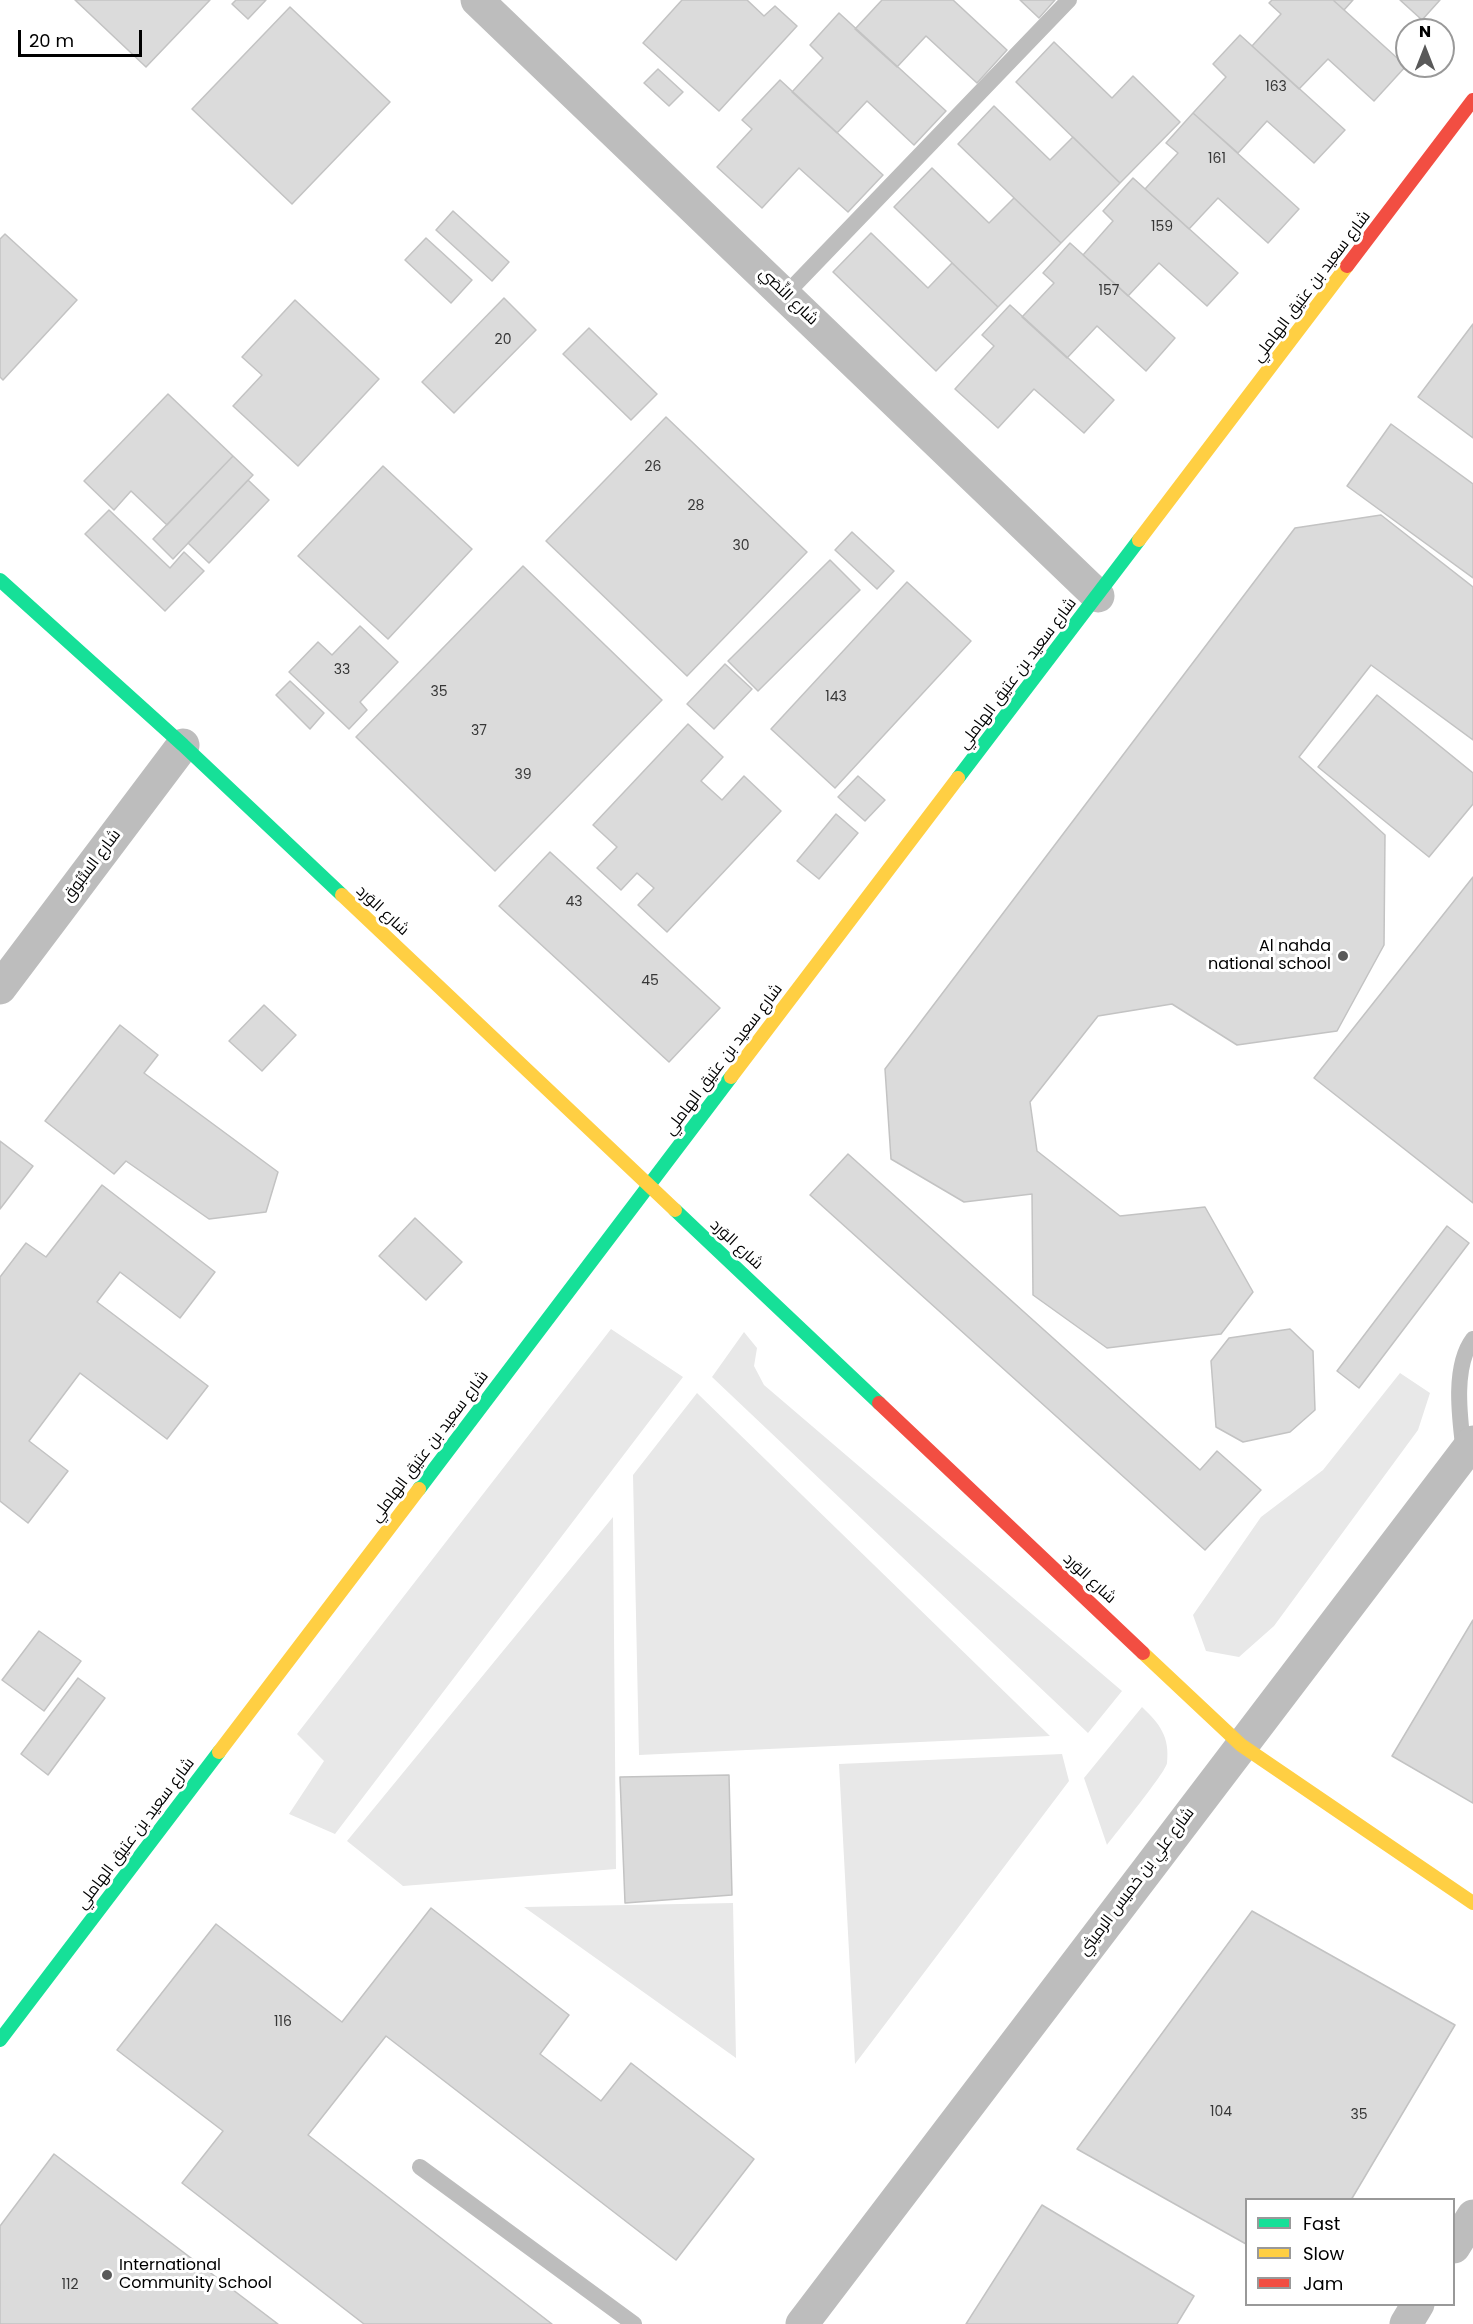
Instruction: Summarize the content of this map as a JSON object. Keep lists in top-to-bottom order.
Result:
{
  "streets": {
    "street": [
      "شارع سعيد بن عتيق الهاملي",
      "شارع النِّصَي",
      "شارع السُّبُوق",
      "شارع الوَرد",
      "شارع علي بن خميس الرميثي"
    ]
  },
  "crossings": [
    ["شارع سعيد بن عتيق الهاملي", "شارع النِّصَي"],
    ["شارع سعيد بن عتيق الهاملي", "شارع الوَرد"],
    ["شارع السُّبُوق", "شارع الوَرد"],
    ["شارع الوَرد", "شارع علي بن خميس الرميثي"]
  ],
  "places": ["Al nahda national school", "International Community School"],
  "house_numbers": [
    "163",
    "161",
    "159",
    "157",
    "20",
    "26",
    "28",
    "30",
    "33",
    "35",
    "143",
    "37",
    "39",
    "43",
    "45",
    "116",
    "104",
    "35",
    "112"
  ],
  "legend": ["Fast", "Slow", "Jam"],
  "scale_bar": "20 m",
  "north": "top"
}
